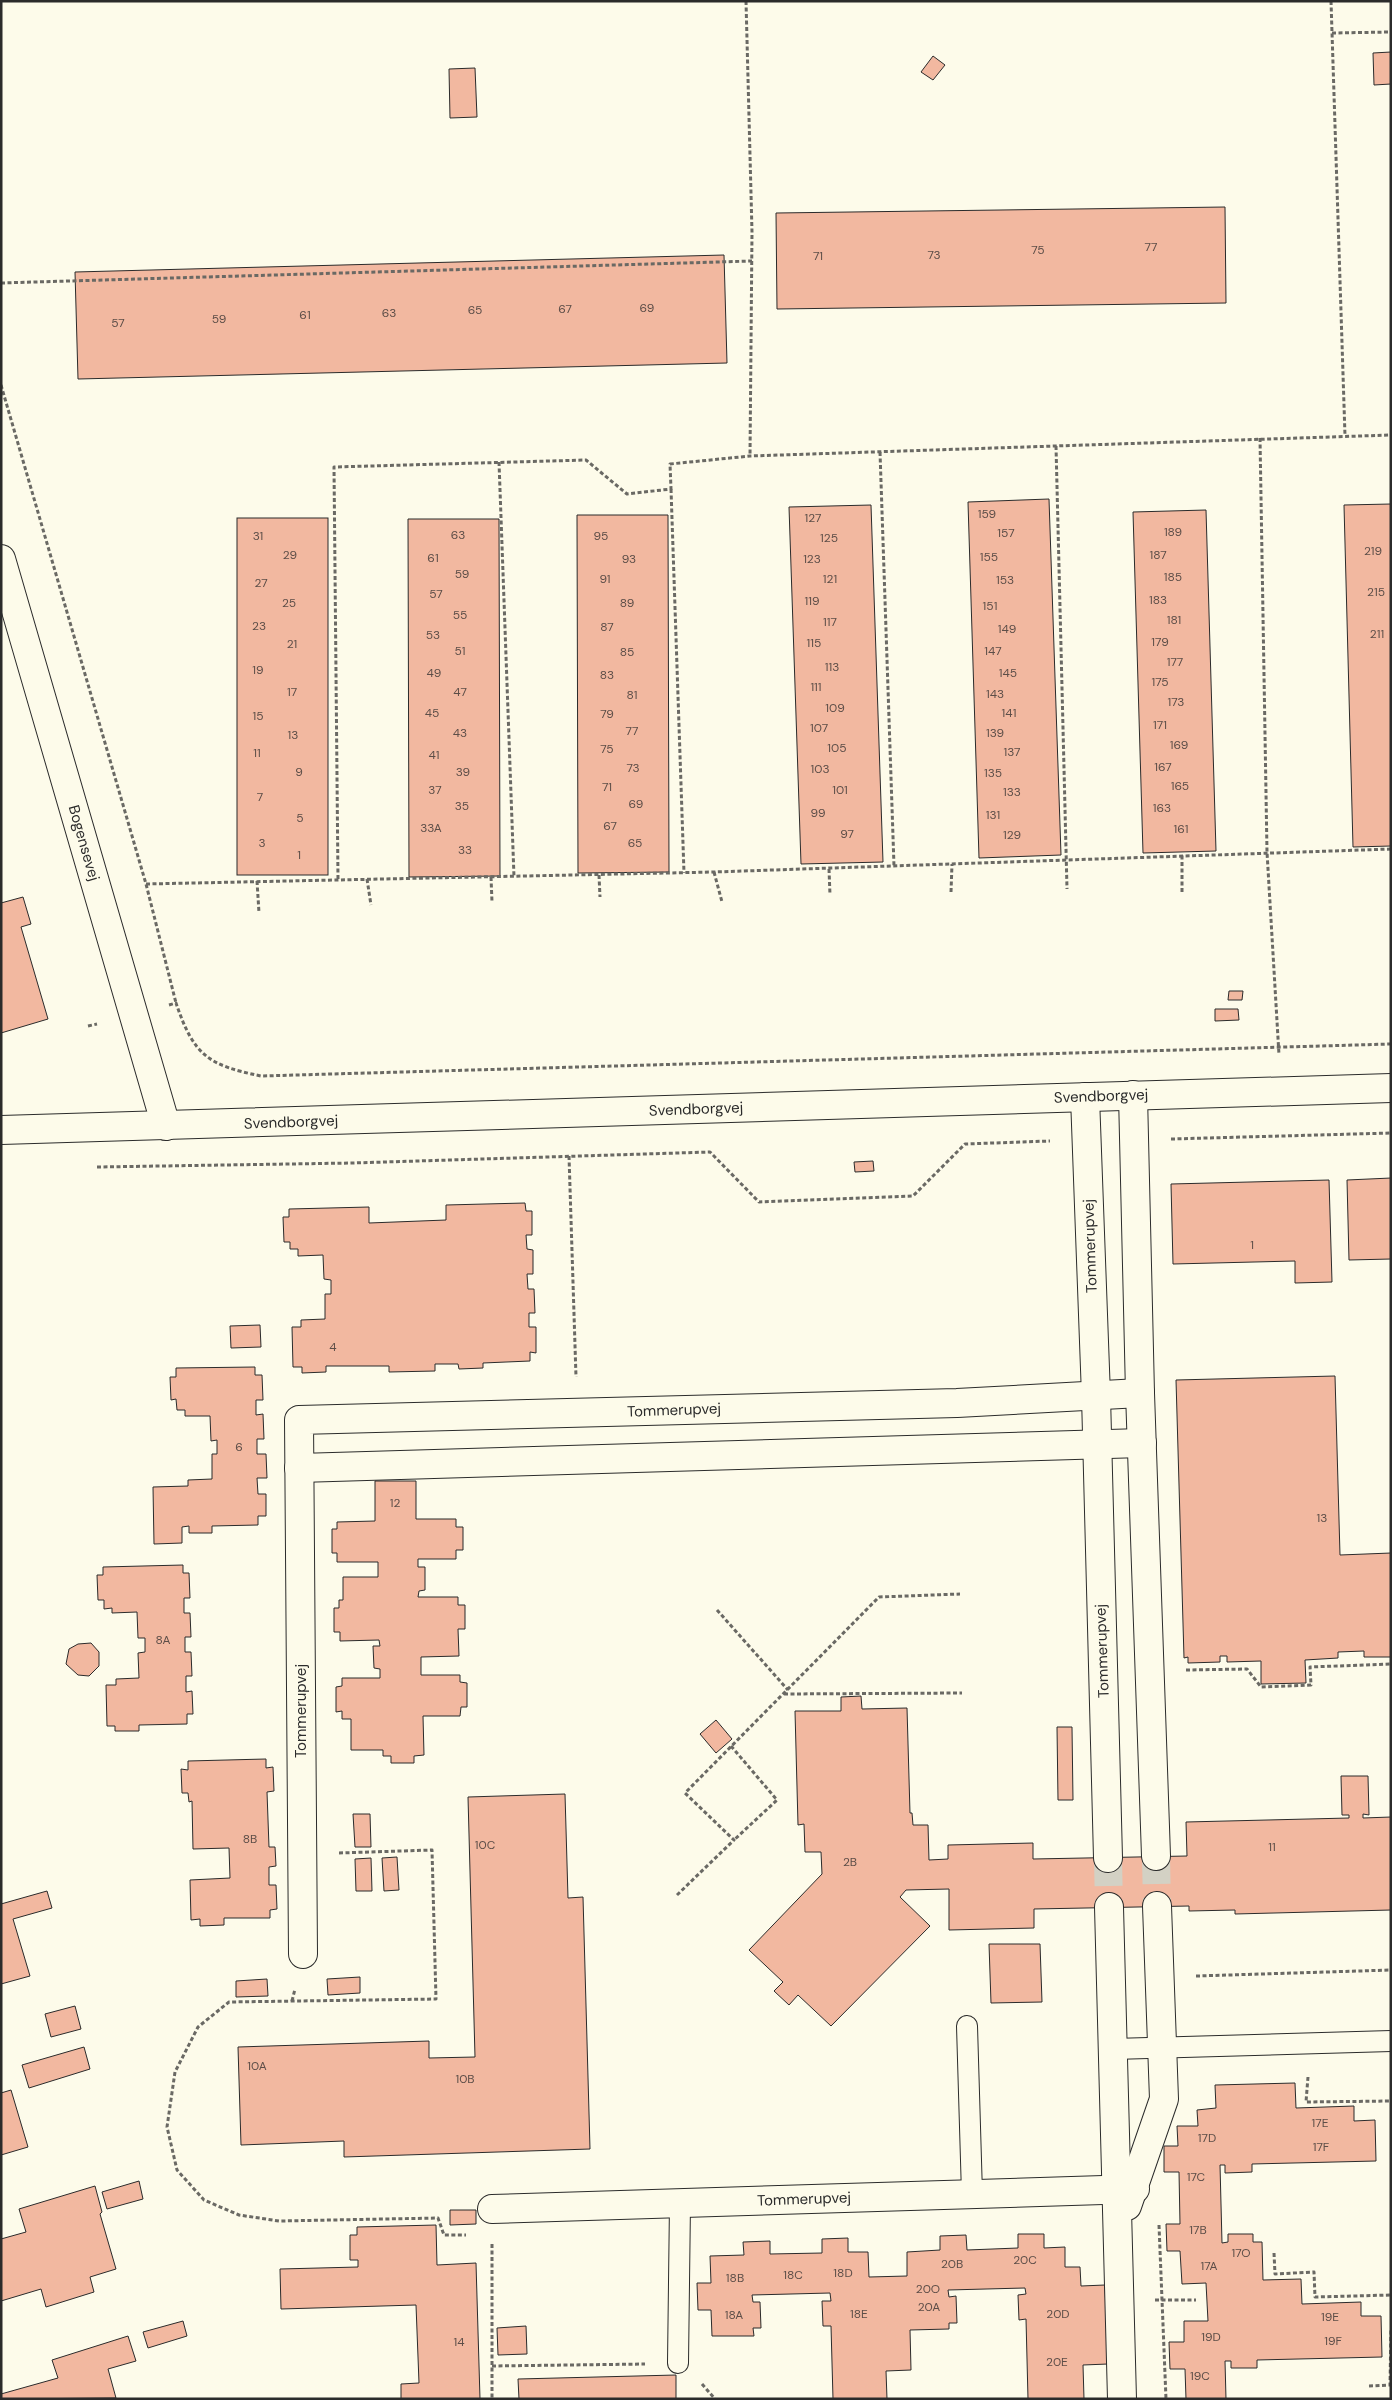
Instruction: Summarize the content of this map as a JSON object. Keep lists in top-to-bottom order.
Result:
{
  "streets": {
    "street": ["Bogensevej", "Svendborgvej", "Tommerupvej"]
  },
  "crossings": [
    ["Bogensevej", "Svendborgvej"],
    ["Svendborgvej", "Tommerupvej"]
  ],
  "house_numbers": [
    "77",
    "75",
    "73",
    "71",
    "69",
    "67",
    "65",
    "63",
    "61",
    "59",
    "57",
    "159",
    "127",
    "189",
    "157",
    "63",
    "31",
    "95",
    "125",
    "219",
    "29",
    "187",
    "155",
    "61",
    "93",
    "123",
    "59",
    "185",
    "91",
    "121",
    "153",
    "27",
    "215",
    "57",
    "183",
    "119",
    "25",
    "89",
    "151",
    "55",
    "181",
    "117",
    "23",
    "87",
    "149",
    "211",
    "53",
    "179",
    "115",
    "21",
    "51",
    "147",
    "85",
    "177",
    "113",
    "19",
    "49",
    "145",
    "83",
    "175",
    "111",
    "17",
    "47",
    "143",
    "81",
    "173",
    "109",
    "45",
    "141",
    "79",
    "15",
    "171",
    "107",
    "77",
    "43",
    "139",
    "13",
    "169",
    "105",
    "75",
    "137",
    "11",
    "41",
    "167",
    "73",
    "103",
    "9",
    "39",
    "135",
    "165",
    "71",
    "37",
    "101",
    "133",
    "7",
    "69",
    "35",
    "163",
    "99",
    "131",
    "5",
    "67",
    "33A",
    "161",
    "97",
    "129",
    "3",
    "65",
    "33",
    "1",
    "1",
    "4",
    "6",
    "12",
    "13",
    "8A",
    "8B",
    "10C",
    "11",
    "2B",
    "10A",
    "10B",
    "17E",
    "17D",
    "17F",
    "17C",
    "17B",
    "17O",
    "20C",
    "20B",
    "17A",
    "18D",
    "18C",
    "18B",
    "20O",
    "20A",
    "18E",
    "20D",
    "18A",
    "19E",
    "19D",
    "19F",
    "14",
    "20E",
    "19C"
  ]
}
